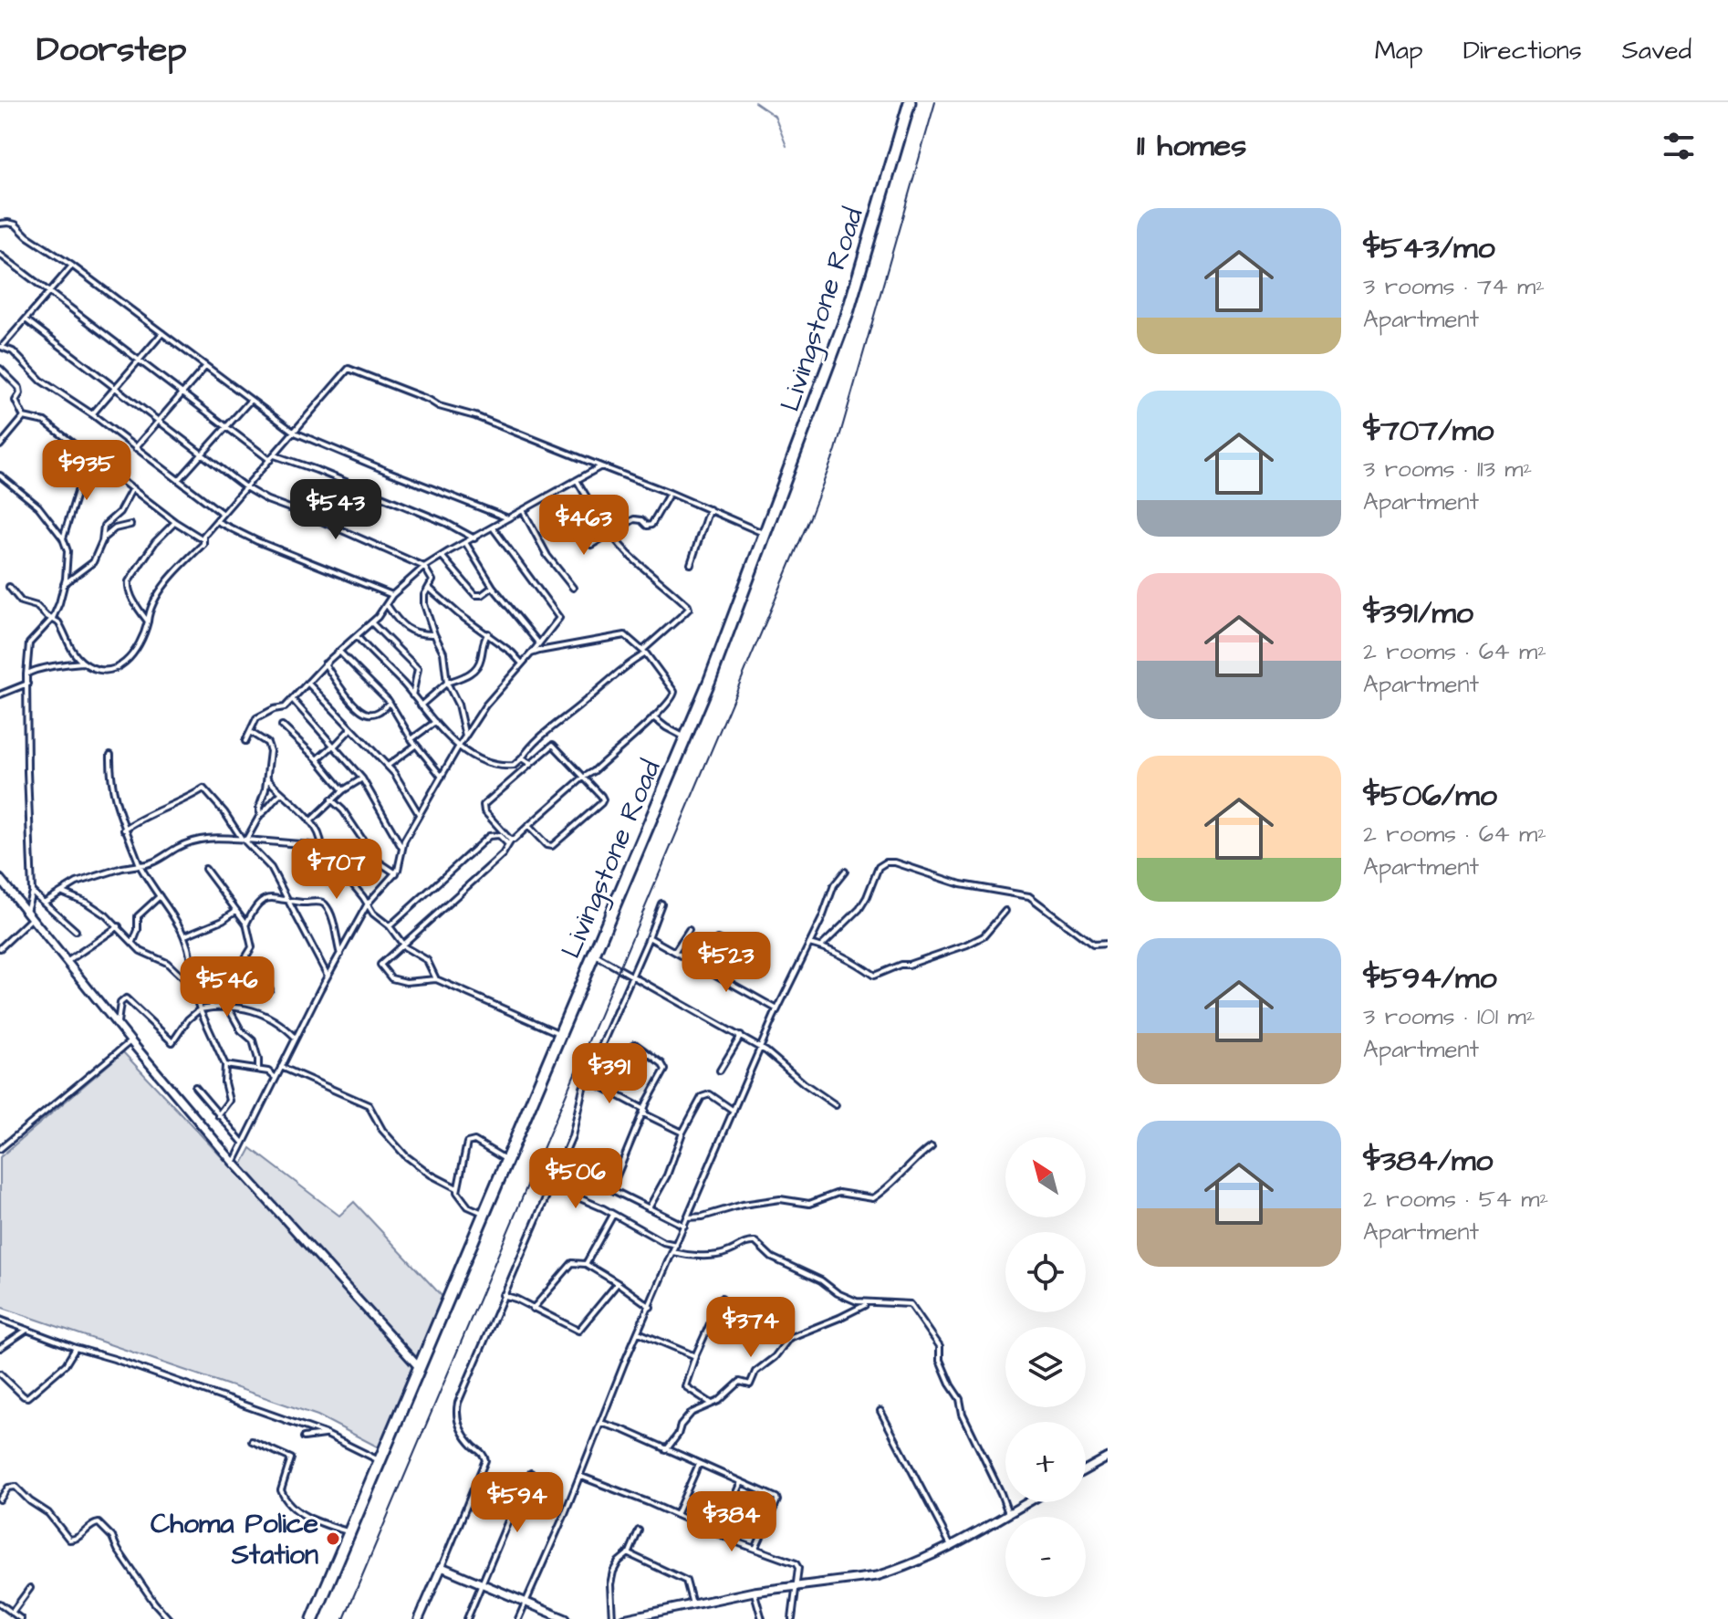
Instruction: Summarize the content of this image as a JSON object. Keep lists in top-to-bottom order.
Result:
{
  "streets": {
    "highway": ["Livingstone Road"]
  },
  "places": ["Choma Police Station"],
  "north": "top left",
  "page": {
    "header": "Doorstep",
    "nav": ["Map", "Directions", "Saved"],
    "heading": "11 homes",
    "list": [
      {
        "name": "$543/mo",
        "note": "3 rooms · 74 m² · Apartment"
      },
      {
        "name": "$707/mo",
        "note": "3 rooms · 113 m² · Apartment"
      },
      {
        "name": "$391/mo",
        "note": "2 rooms · 64 m² · Apartment"
      },
      {
        "name": "$506/mo",
        "note": "2 rooms · 64 m² · Apartment"
      },
      {
        "name": "$594/mo",
        "note": "3 rooms · 101 m² · Apartment"
      },
      {
        "name": "$384/mo",
        "note": "2 rooms · 54 m² · Apartment"
      }
    ],
    "price": [
      "$935",
      "$543",
      "$463",
      "$707",
      "$523",
      "$546",
      "$391",
      "$506",
      "$374",
      "$594",
      "$384"
    ],
    "map_buttons": ["+", "−"]
  }
}
